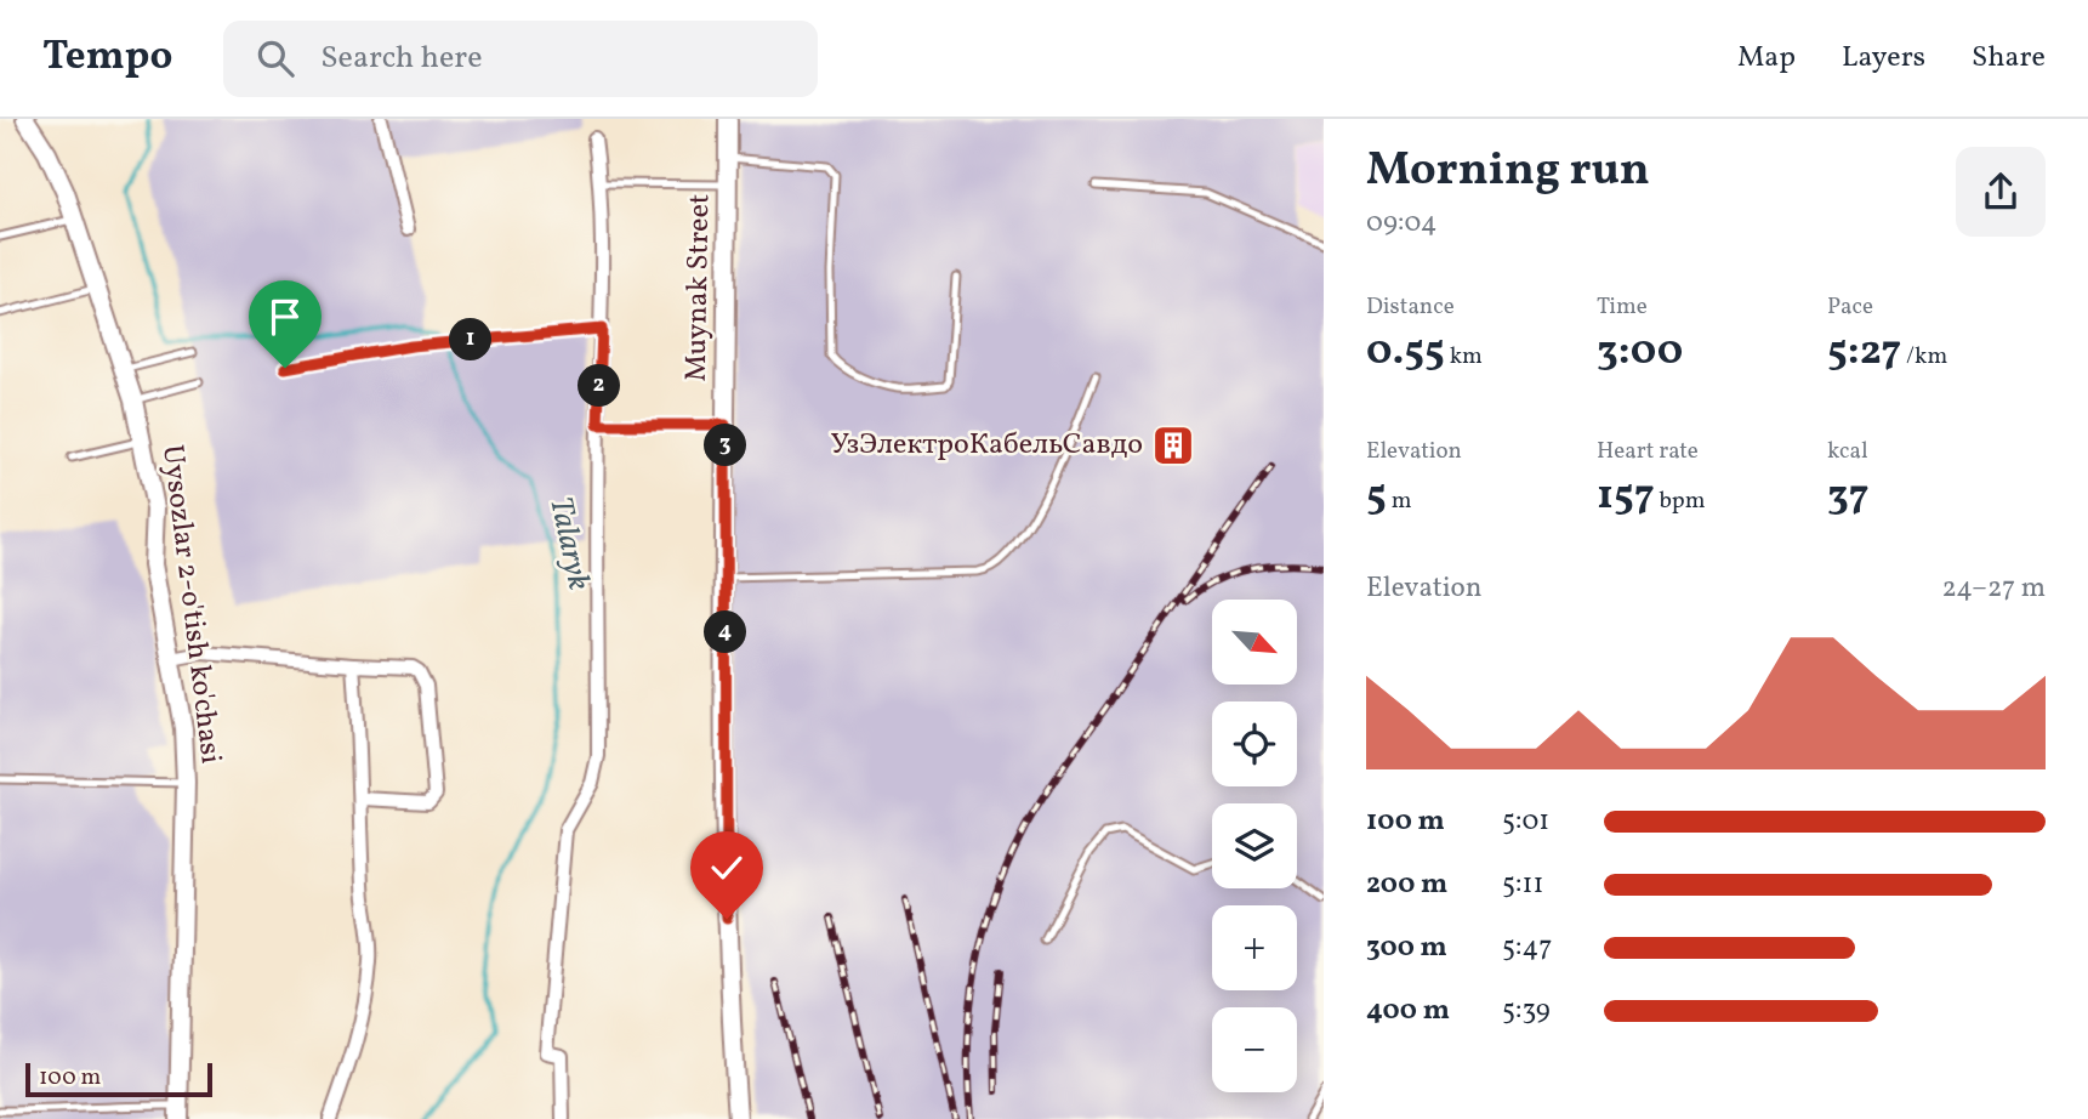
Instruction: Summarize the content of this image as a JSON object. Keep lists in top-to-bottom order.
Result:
{
  "streets": {
    "street": ["Muynak Street", "Uysozlar 2-o'tish ko'chasi"]
  },
  "water": ["Talaryk"],
  "places": {
    "building": ["УзЭлектроКабельСавдо"]
  },
  "scale_bar": "100 m",
  "north": "bottom right",
  "page": {
    "header": "Tempo",
    "search": "Search here",
    "nav": ["Map", "Layers", "Share"],
    "heading": ["Morning run", "09:04"],
    "stats": [
      ["Distance", "0.55 km"],
      ["Time", "3:00"],
      ["Pace", "5:27 /km"],
      ["Elevation", "5 m"],
      ["Heart rate", "157 bpm"],
      ["kcal", "37"]
    ],
    "pins": [
      "1",
      "2",
      "3",
      "4"
    ],
    "chart": ["Elevation", "24–27 m"],
    "map_buttons": ["+", "−"],
    "list": [
      {
        "name": "100 m",
        "note": "5:01"
      },
      {
        "name": "200 m",
        "note": "5:11"
      },
      {
        "name": "300 m",
        "note": "5:47"
      },
      {
        "name": "400 m",
        "note": "5:39"
      }
    ],
    "scale": "100 m"
  }
}
